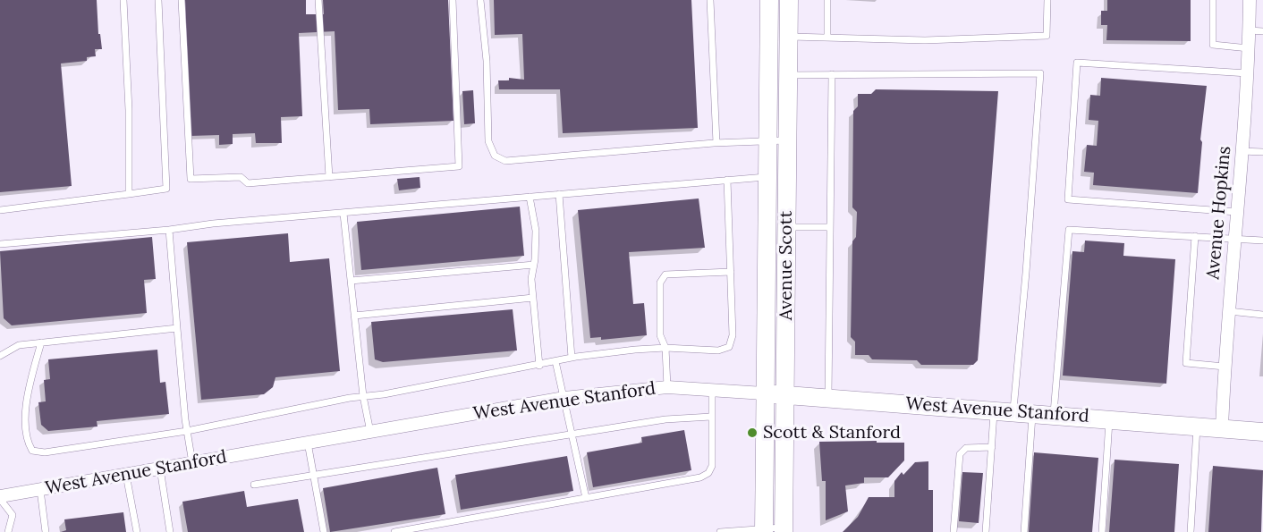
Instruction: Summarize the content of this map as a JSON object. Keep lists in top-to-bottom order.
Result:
{
  "streets": {
    "main road": ["Avenue Scott", "West Avenue Stanford"],
    "street": ["Avenue Hopkins"]
  },
  "crossings": [
    ["Avenue Hopkins", "West Avenue Stanford"],
    ["Avenue Scott", "West Avenue Stanford"]
  ],
  "places": ["Scott & Stanford"]
}
